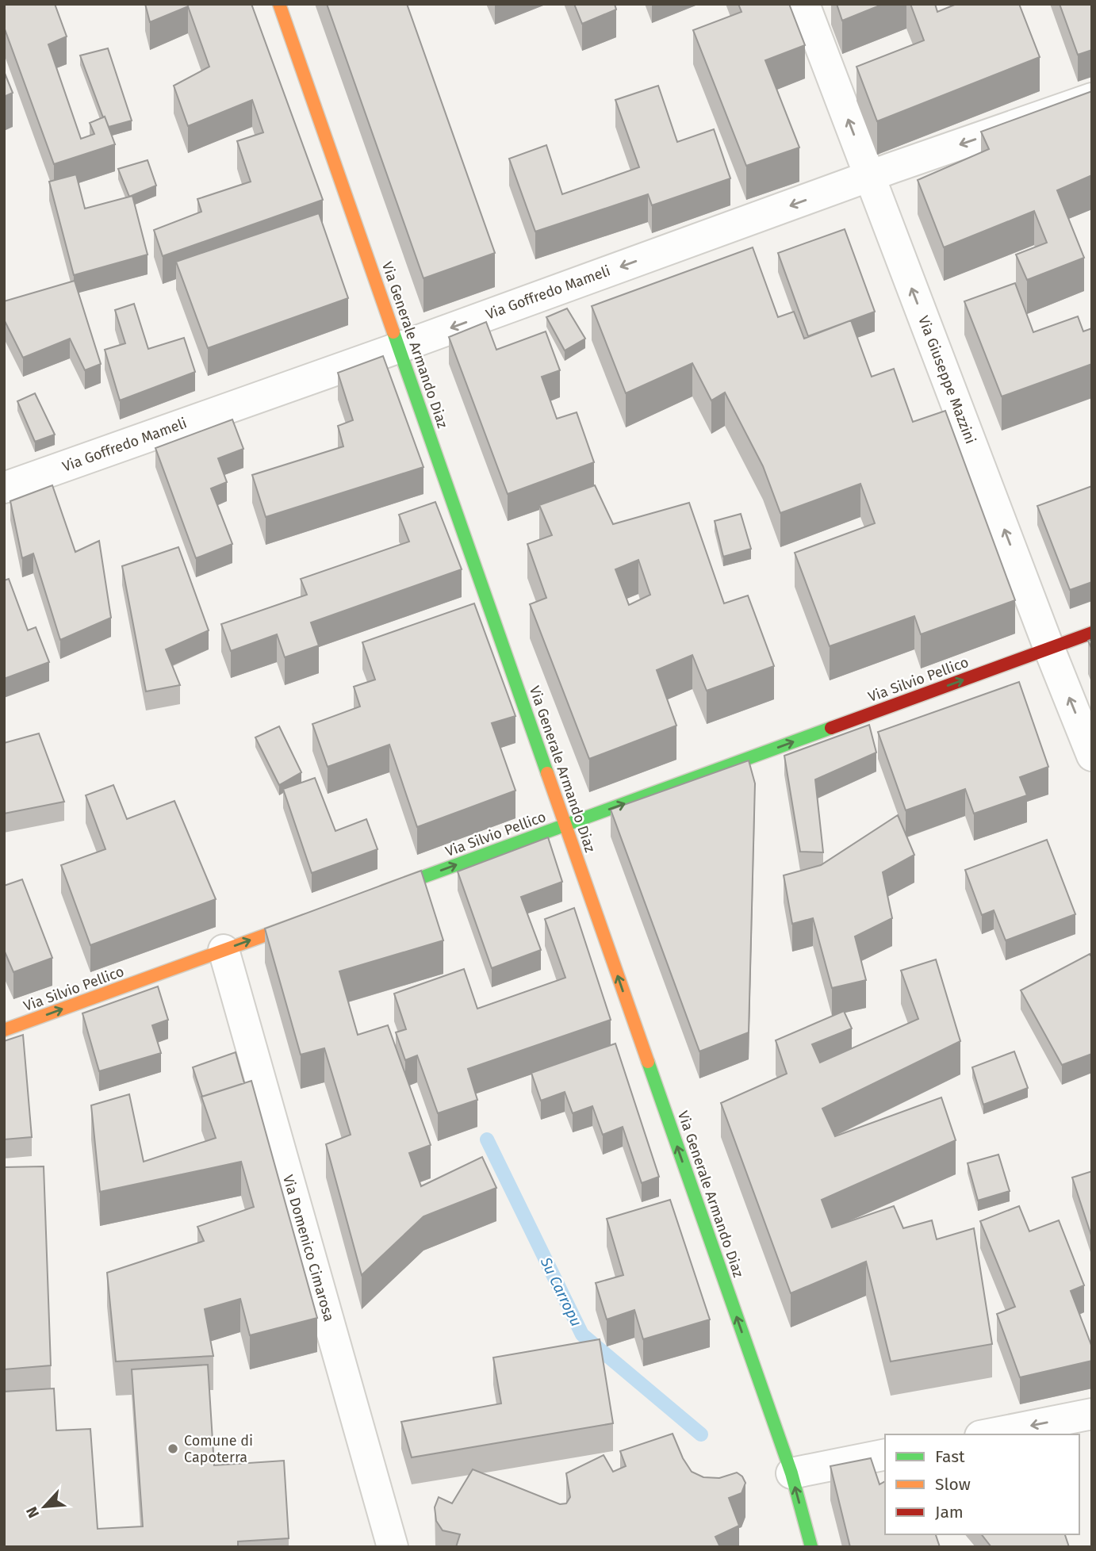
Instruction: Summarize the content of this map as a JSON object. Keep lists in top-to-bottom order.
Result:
{
  "streets": {
    "street": [
      "Via Goffredo Mameli",
      "Via Generale Armando Diaz",
      "Via Giuseppe Mazzini",
      "Via Silvio Pellico",
      "Via Domenico Cimarosa"
    ]
  },
  "crossings": [
    ["Via Goffredo Mameli", "Via Generale Armando Diaz"],
    ["Via Goffredo Mameli", "Via Giuseppe Mazzini"],
    ["Via Generale Armando Diaz", "Via Silvio Pellico"],
    ["Via Giuseppe Mazzini", "Via Silvio Pellico"],
    ["Via Silvio Pellico", "Via Domenico Cimarosa"]
  ],
  "one_way": [
    "Via Goffredo Mameli",
    "Via Generale Armando Diaz",
    "Via Giuseppe Mazzini",
    "Via Silvio Pellico"
  ],
  "water": ["Su Carropu"],
  "places": ["Comune di Capoterra"],
  "legend": ["Fast", "Slow", "Jam"],
  "north": "bottom left"
}
